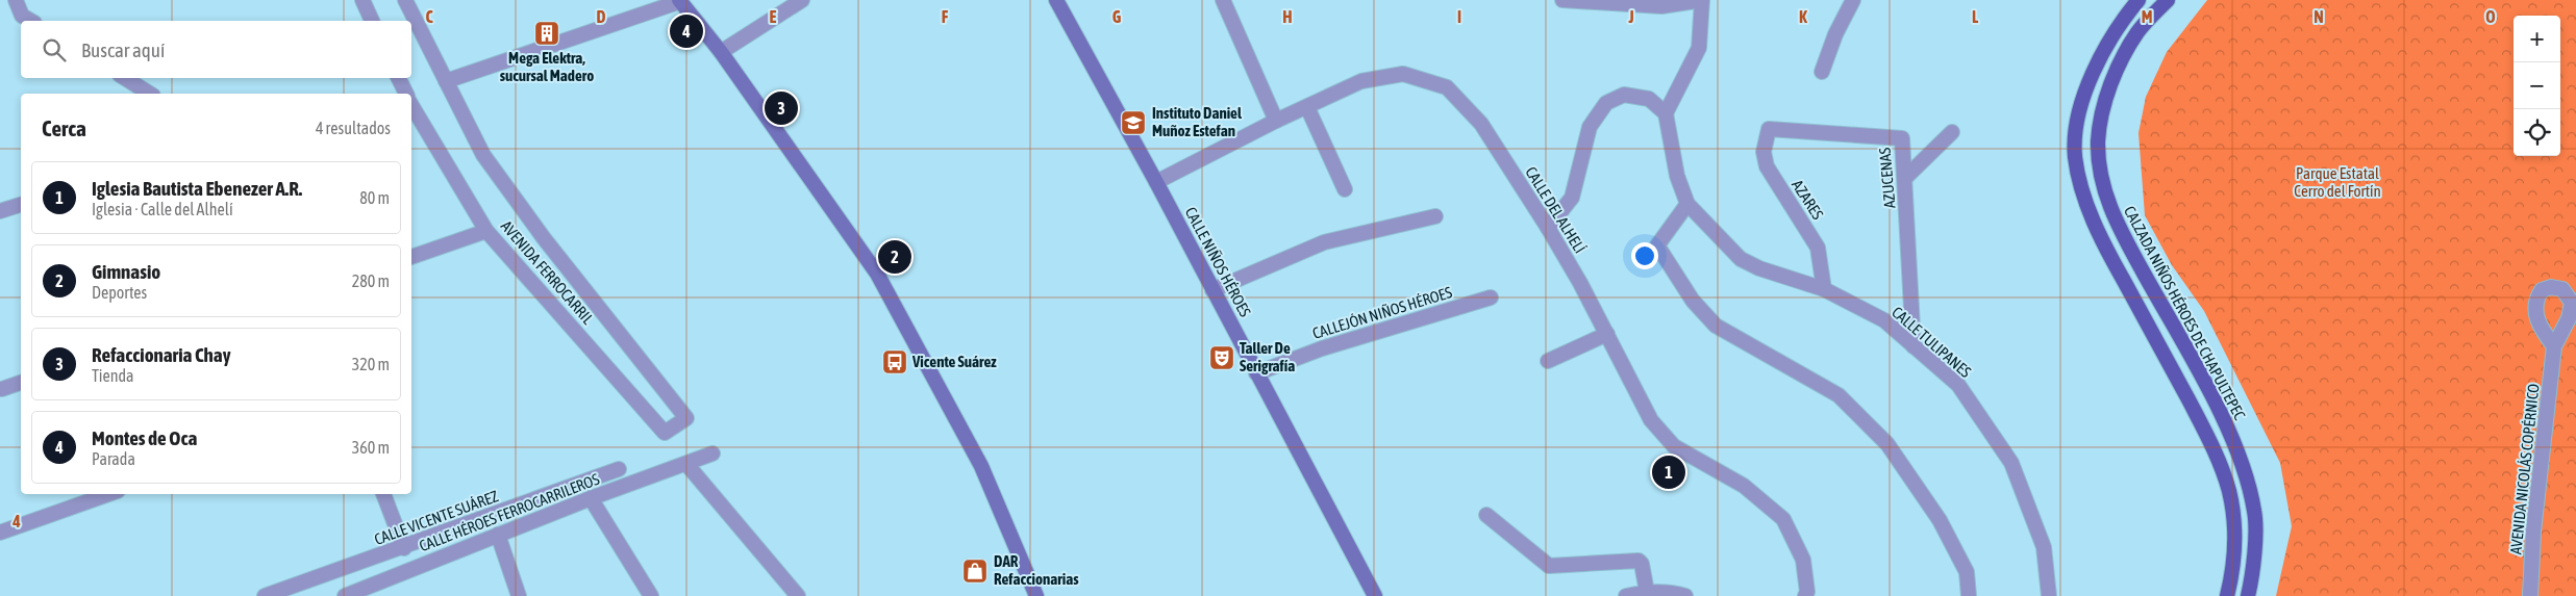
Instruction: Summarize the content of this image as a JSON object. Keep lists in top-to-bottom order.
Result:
{
  "streets": {
    "main road": ["CALLE NIÑOS HÉROES", "CALZADA NIÑOS HÉROES DE CHAPULTEPEC"],
    "street": [
      "AZUCENAS",
      "AZARES",
      "CALLE DEL ALHELÍ",
      "AVENIDA FERROCARRIL",
      "CALLEJÓN NIÑOS HÉROES",
      "CALLE TULIPANES",
      "AVENIDA NICOLÁS COPÉRNICO",
      "CALLE HÉROES FERROCARRILEROS",
      "CALLE VICENTE SUÁREZ"
    ]
  },
  "crossings": [
    ["AZUCENAS", "AZARES"],
    ["AZUCENAS", "CALLE TULIPANES"],
    ["AZARES", "CALLE TULIPANES"],
    ["CALLE DEL ALHELÍ", "CALLE NIÑOS HÉROES"],
    ["CALLE NIÑOS HÉROES", "CALLEJÓN NIÑOS HÉROES"]
  ],
  "parks": ["Parque Estatal Cerro del Fortín"],
  "places": {
    "building": ["Mega Elektra, sucursal Madero"],
    "school or university": ["Instituto Daniel Muñoz Estefan"],
    "theatre": ["Taller De Serigrafía"],
    "bus stop": ["Vicente Suárez"],
    "shop": ["DAR Refaccionarias"]
  },
  "page": {
    "pins": [
      "4",
      "3",
      "2",
      "1"
    ],
    "map_buttons": ["+", "−"],
    "search": "Buscar aquí",
    "heading": ["Cerca", "4 resultados"],
    "list": [
      {
        "mark": "1",
        "name": "Iglesia Bautista Ebenezer A.R.",
        "note": "Iglesia · Calle del Alhelí",
        "value": "80 m"
      },
      {
        "mark": "2",
        "name": "Gimnasio",
        "note": "Deportes",
        "value": "280 m"
      },
      {
        "mark": "3",
        "name": "Refaccionaria Chay",
        "note": "Tienda",
        "value": "320 m"
      },
      {
        "mark": "4",
        "name": "Montes de Oca",
        "note": "Parada",
        "value": "360 m"
      }
    ]
  },
  "grid": {
    "columns": [
      "C",
      "D",
      "E",
      "F",
      "G",
      "H",
      "I",
      "J",
      "K",
      "L",
      "M",
      "N",
      "O"
    ],
    "rows": ["4"]
  }
}
